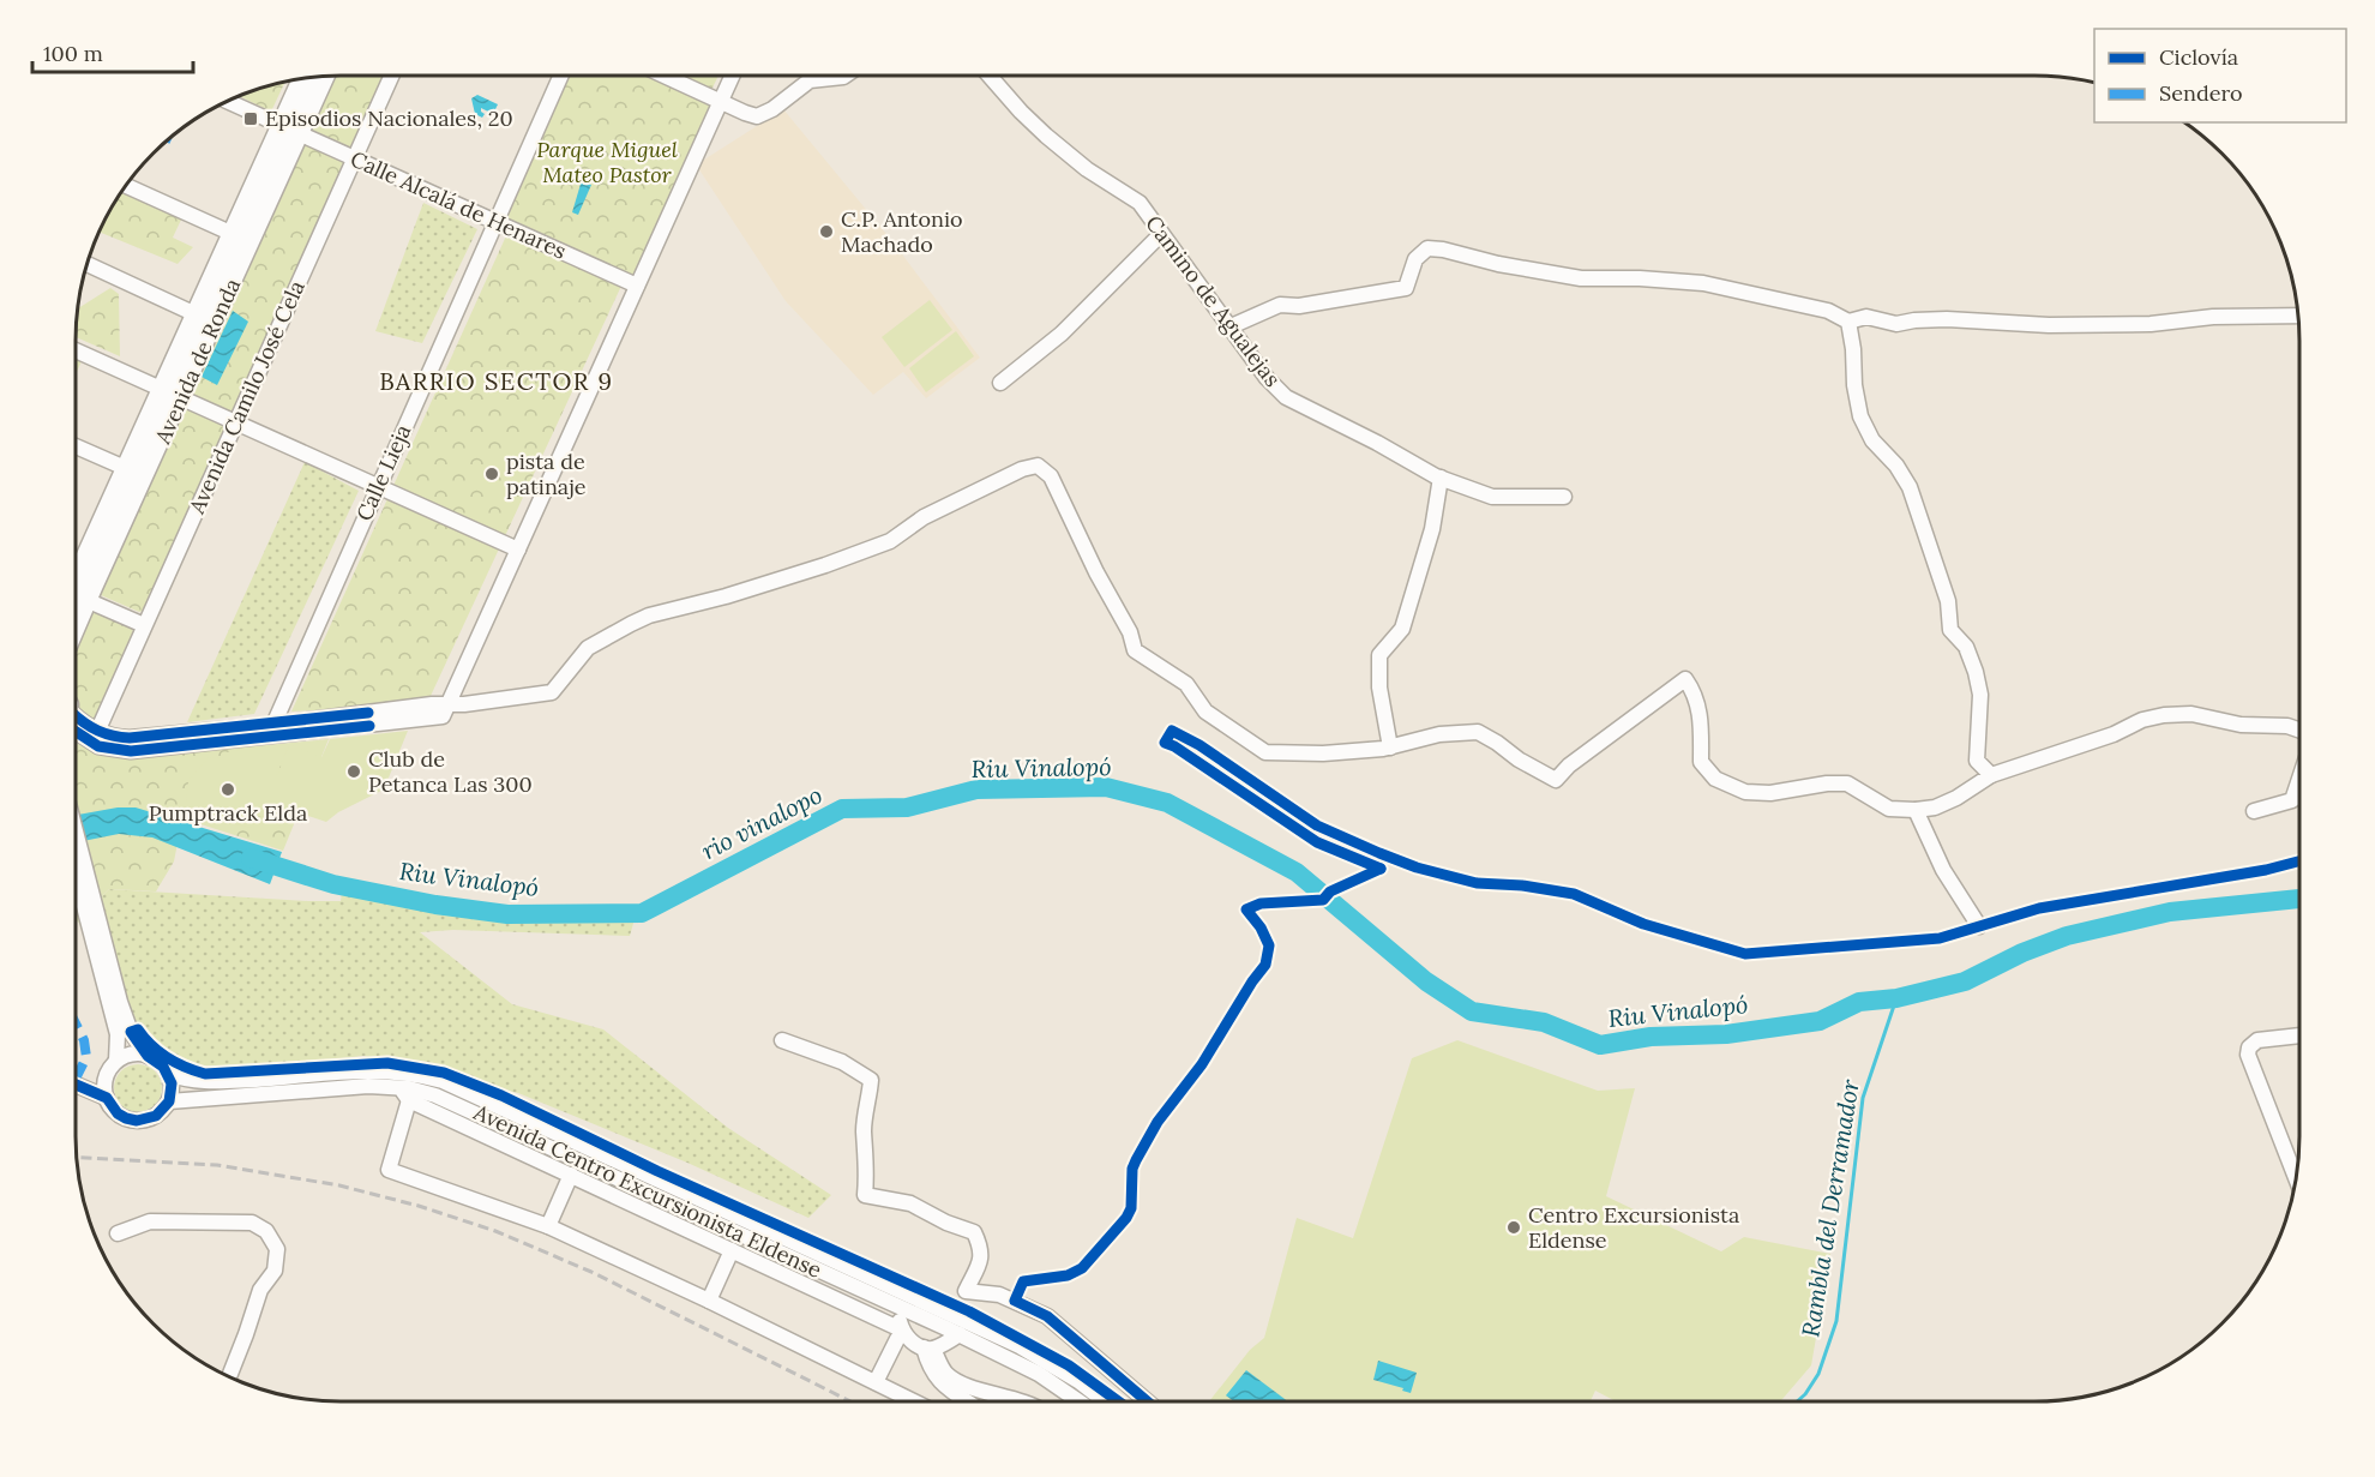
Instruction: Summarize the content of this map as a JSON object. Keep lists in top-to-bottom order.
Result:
{
  "streets": {
    "street": [
      "Calle Alcalá de Henares",
      "Camino de Agualejas",
      "Avenida de Ronda",
      "Avenida Camilo José Cela",
      "Calle Lieja",
      "Avenida Centro Excursionista Eldense"
    ]
  },
  "crossings": [
    ["Calle Alcalá de Henares", "Avenida de Ronda"],
    ["Calle Alcalá de Henares", "Avenida Camilo José Cela"],
    ["Calle Alcalá de Henares", "Calle Lieja"]
  ],
  "districts": ["BARRIO SECTOR 9"],
  "water": ["Riu Vinalopó", "rio vinalopo", "Rambla del Derramador"],
  "parks": ["Parque Miguel Mateo Pastor"],
  "places": {
    "transit": ["Episodios Nacionales, 20"],
    "other": [
      "C.P. Antonio Machado",
      "pista de patinaje",
      "Club de Petanca Las 300",
      "Pumptrack Elda",
      "Centro Excursionista Eldense"
    ]
  },
  "legend": ["Ciclovía", "Sendero"],
  "scale_bar": "100 m"
}
